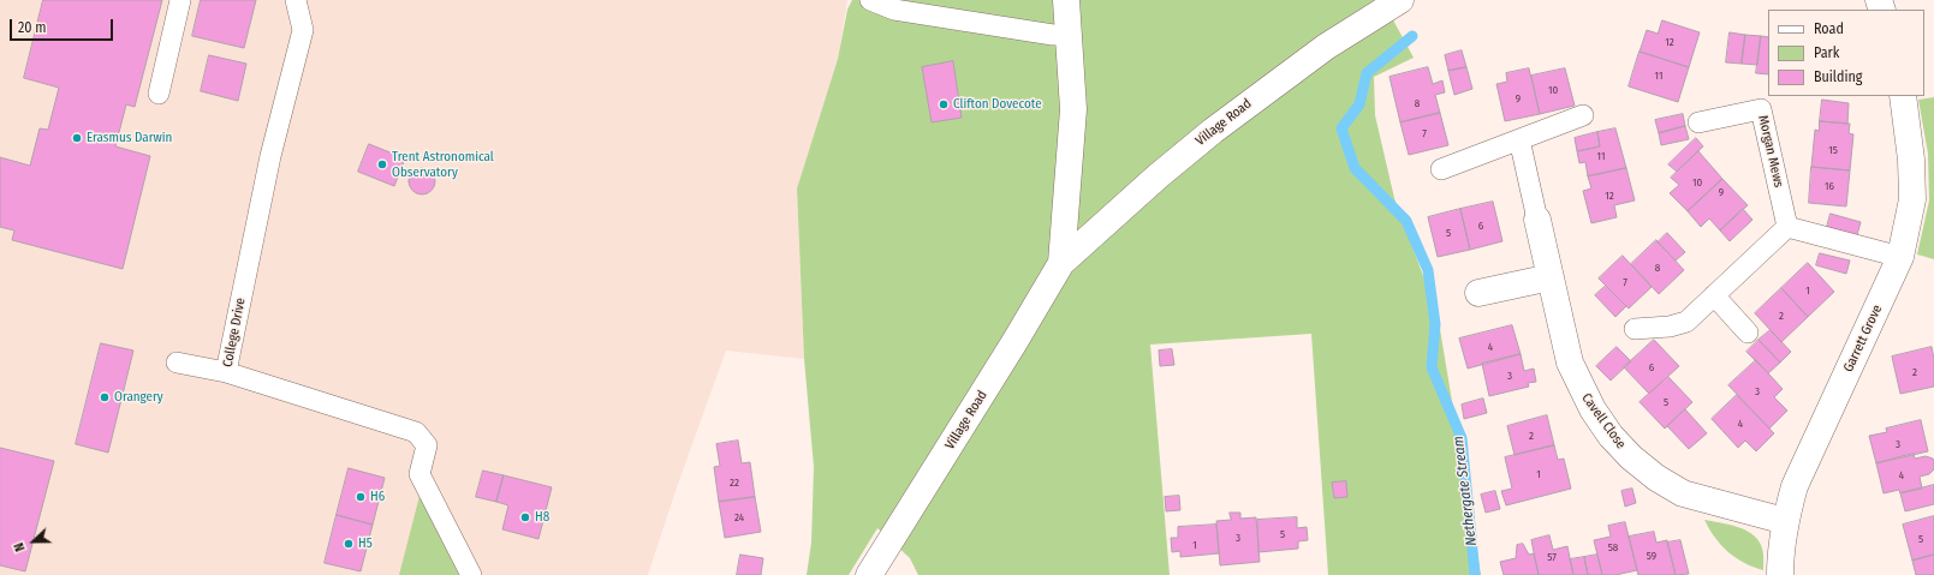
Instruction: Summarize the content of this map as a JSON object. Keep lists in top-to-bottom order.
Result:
{
  "streets": {
    "street": ["Village Road", "Garrett Grove", "Cavell Close"],
    "lane": ["Morgan Mews", "College Drive"]
  },
  "crossings": [
    ["Garrett Grove", "Cavell Close"]
  ],
  "water": ["Nethergate Stream"],
  "places": [
    "Clifton Dovecote",
    "Erasmus Darwin",
    "Trent Astronomical Observatory",
    "Orangery",
    "H6",
    "H8",
    "H5"
  ],
  "house_numbers": [
    "12",
    "11",
    "10",
    "9",
    "8",
    "7",
    "15",
    "11",
    "10",
    "16",
    "9",
    "12",
    "6",
    "5",
    "8",
    "7",
    "1",
    "2",
    "4",
    "6",
    "2",
    "3",
    "3",
    "5",
    "4",
    "2",
    "3",
    "1",
    "4",
    "22",
    "24",
    "5",
    "3",
    "5",
    "1",
    "58",
    "59",
    "57"
  ],
  "legend": ["Road", "Park", "Building"],
  "scale_bar": "20 m",
  "north": "left"
}
